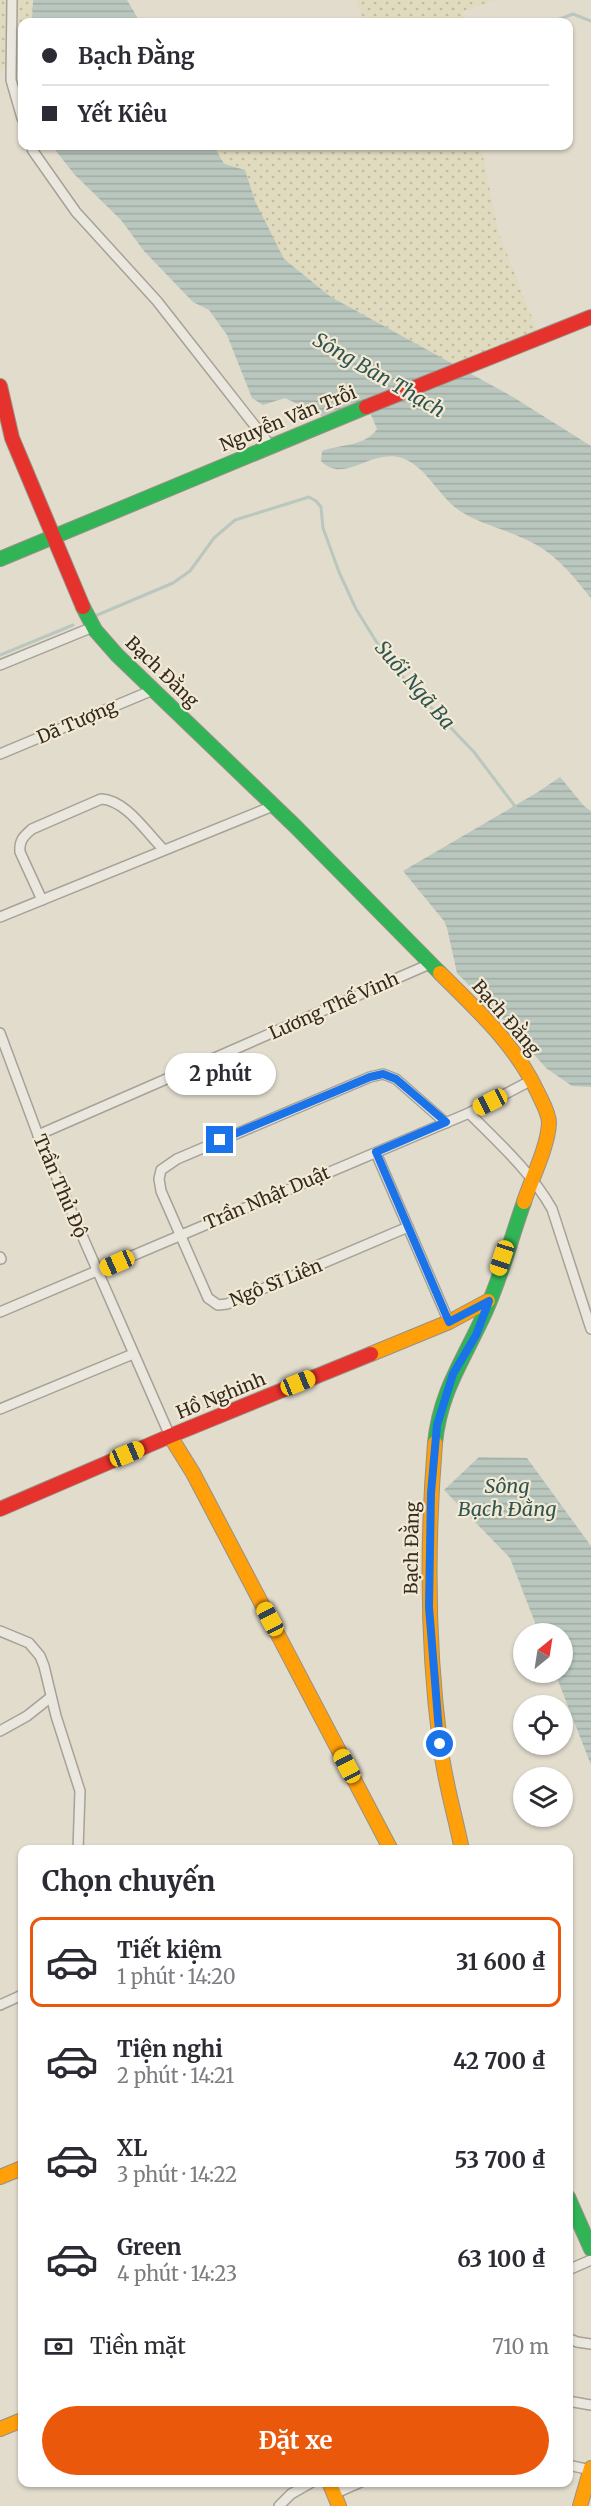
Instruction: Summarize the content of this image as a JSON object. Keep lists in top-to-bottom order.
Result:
{
  "streets": {
    "street": [
      "Nguyễn Văn Trỗi",
      "Bạch Đằng",
      "Dã Tượng",
      "Lương Thế Vinh",
      "Trần Thủ Độ",
      "Trần Nhật Duật",
      "Ngô Sĩ Liên",
      "Hồ Nghinh"
    ]
  },
  "crossings": [
    ["Nguyễn Văn Trỗi", "Bạch Đằng"],
    ["Bạch Đằng", "Dã Tượng"],
    ["Bạch Đằng", "Lương Thế Vinh"],
    ["Bạch Đằng", "Trần Nhật Duật"],
    ["Bạch Đằng", "Hồ Nghinh"],
    ["Lương Thế Vinh", "Trần Thủ Độ"],
    ["Trần Thủ Độ", "Trần Nhật Duật"],
    ["Trần Thủ Độ", "Hồ Nghinh"],
    ["Trần Nhật Duật", "Ngô Sĩ Liên"]
  ],
  "water": ["Sông Bàn Thạch", "Suối Ngã Ba", "Sông Bạch Đằng"],
  "north": "top right",
  "page": {
    "banner": ["Bạch Đằng", "Yết Kiêu"],
    "bubble": "2 phút",
    "heading": "Chọn chuyến",
    "list": [
      {
        "name": "Tiết kiệm",
        "note": "1 phút · 14:20",
        "value": "31 600 ₫"
      },
      {
        "name": "Tiện nghi",
        "note": "2 phút · 14:21",
        "value": "42 700 ₫"
      },
      {
        "name": "XL",
        "note": "3 phút · 14:22",
        "value": "53 700 ₫"
      },
      {
        "name": "Green",
        "note": "4 phút · 14:23",
        "value": "63 100 ₫"
      }
    ],
    "pay": ["Tiền mặt", "710 m"],
    "buttons": "Đặt xe"
  }
}
